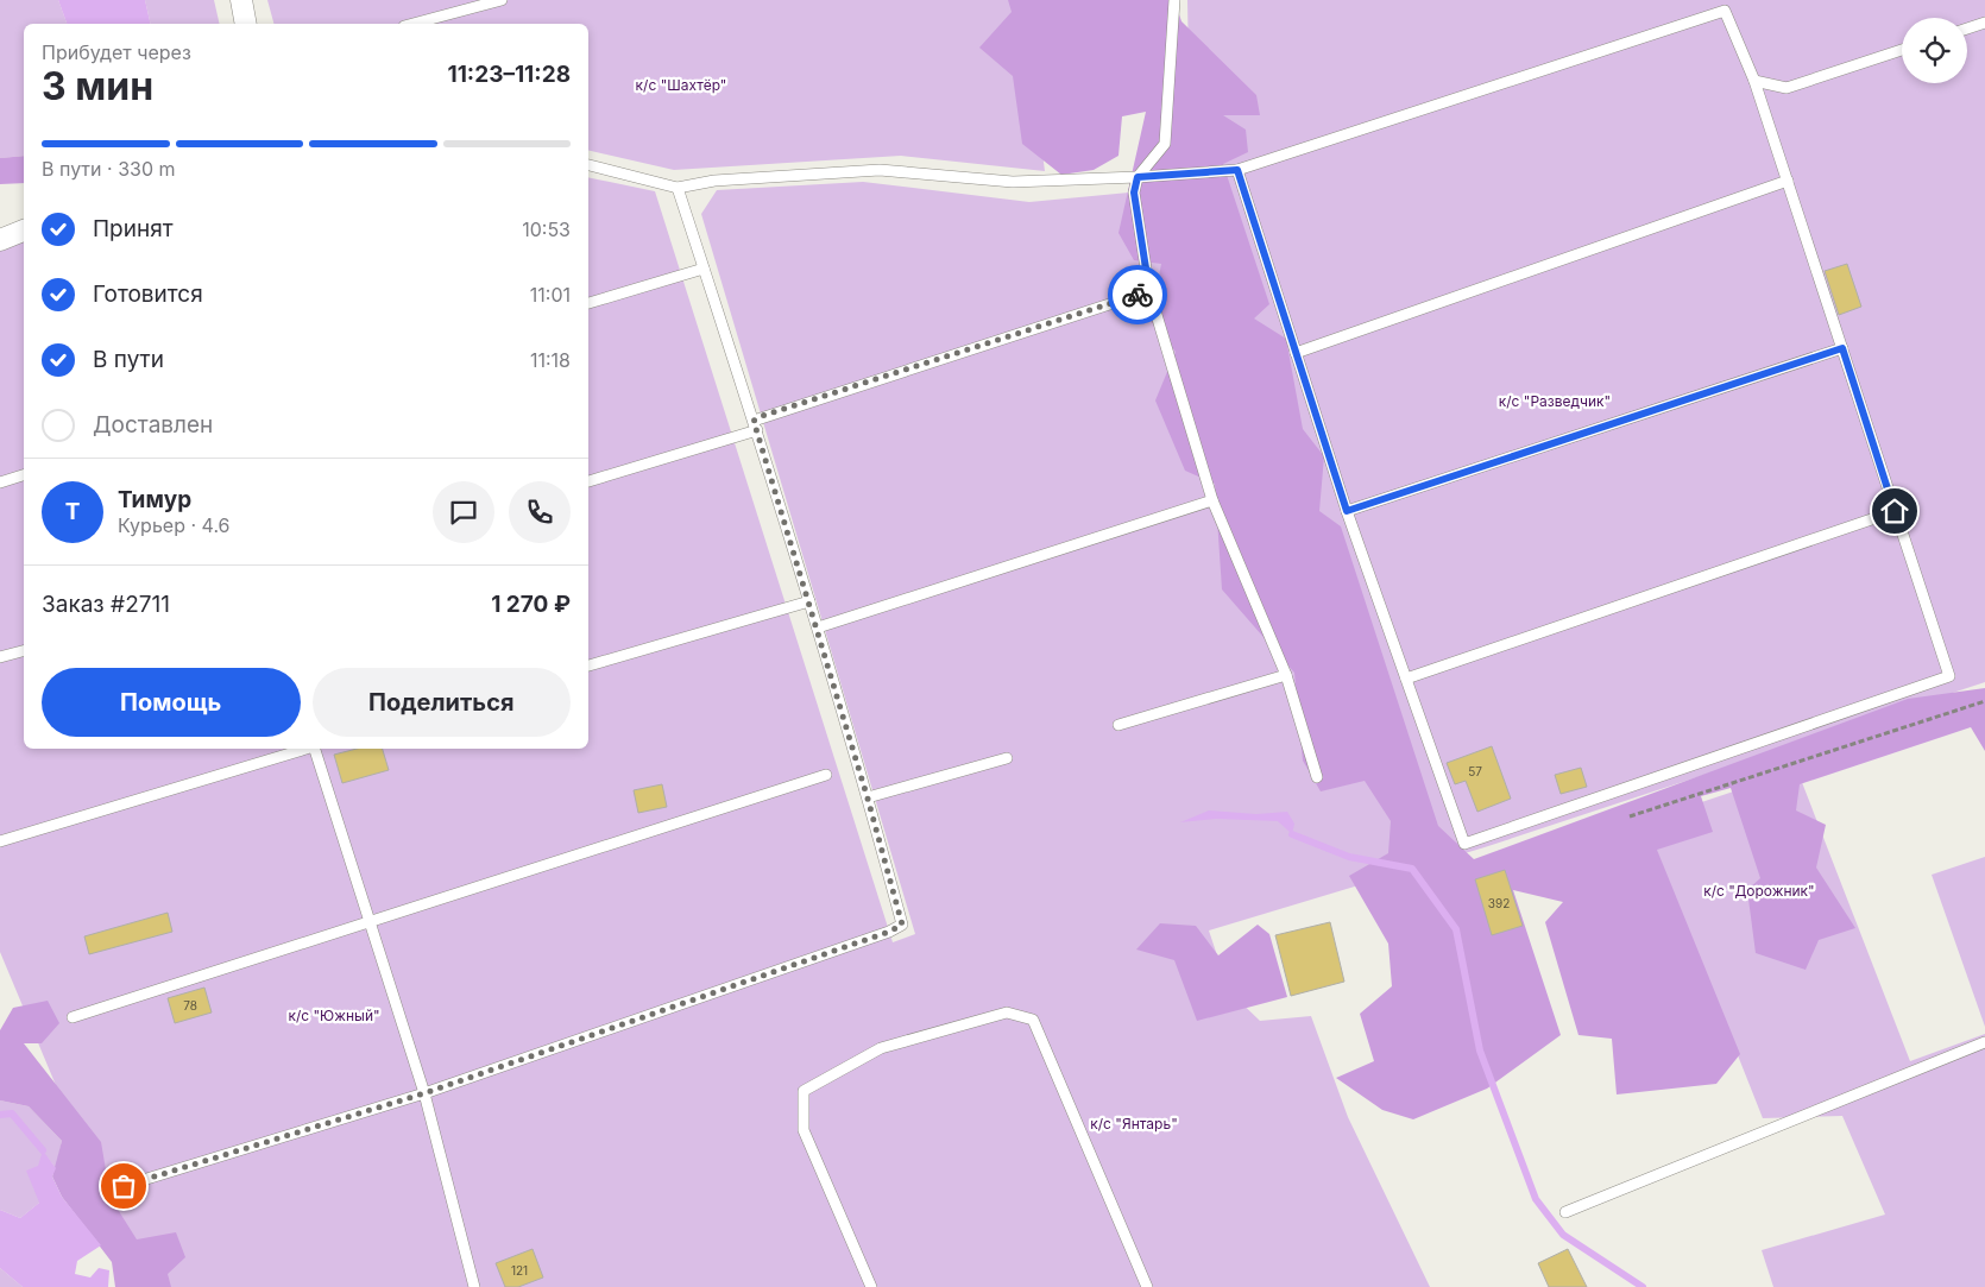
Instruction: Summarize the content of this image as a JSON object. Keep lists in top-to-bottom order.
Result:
{
  "parks": [
    "к/с \"Шахтёр\"",
    "к/с \"Разведчик\"",
    "к/с \"Дорожник\"",
    "к/с \"Южный\"",
    "к/с \"Янтарь\""
  ],
  "house_numbers": [
    "57",
    "392",
    "78",
    "121"
  ],
  "page": {
    "heading": ["3 мин", "Прибудет через", "11:23–11:28"],
    "panel": [
      "Тимур",
      "Курьер · 4.6",
      "Заказ #2711",
      "1 270 ₽"
    ],
    "bar": "В пути · 330 m",
    "list": [
      ["Принят", "10:53"],
      ["Готовится", "11:01"],
      ["В пути", "11:18"],
      "Доставлен"
    ],
    "round": "Т",
    "buttons": ["Помощь", "Поделиться"]
  }
}
